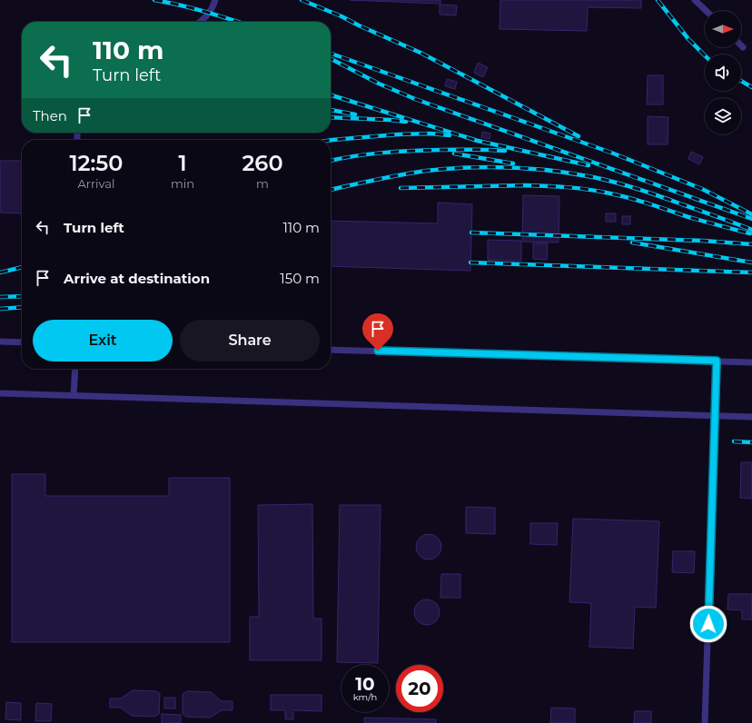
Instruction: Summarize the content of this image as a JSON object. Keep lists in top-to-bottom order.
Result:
{
  "north": "right",
  "page": {
    "turn": ["110 m", "Turn left"],
    "then": "Then",
    "eta": [
      "12:50",
      "Arrival",
      "1",
      "min",
      "260",
      "m"
    ],
    "list": [
      {
        "name": "Turn left",
        "value": "110 m"
      },
      {
        "name": "Arrive at destination",
        "value": "150 m"
      }
    ],
    "buttons": ["Exit", "Share"],
    "speed": "10 km/h",
    "limit": "20"
  }
}
